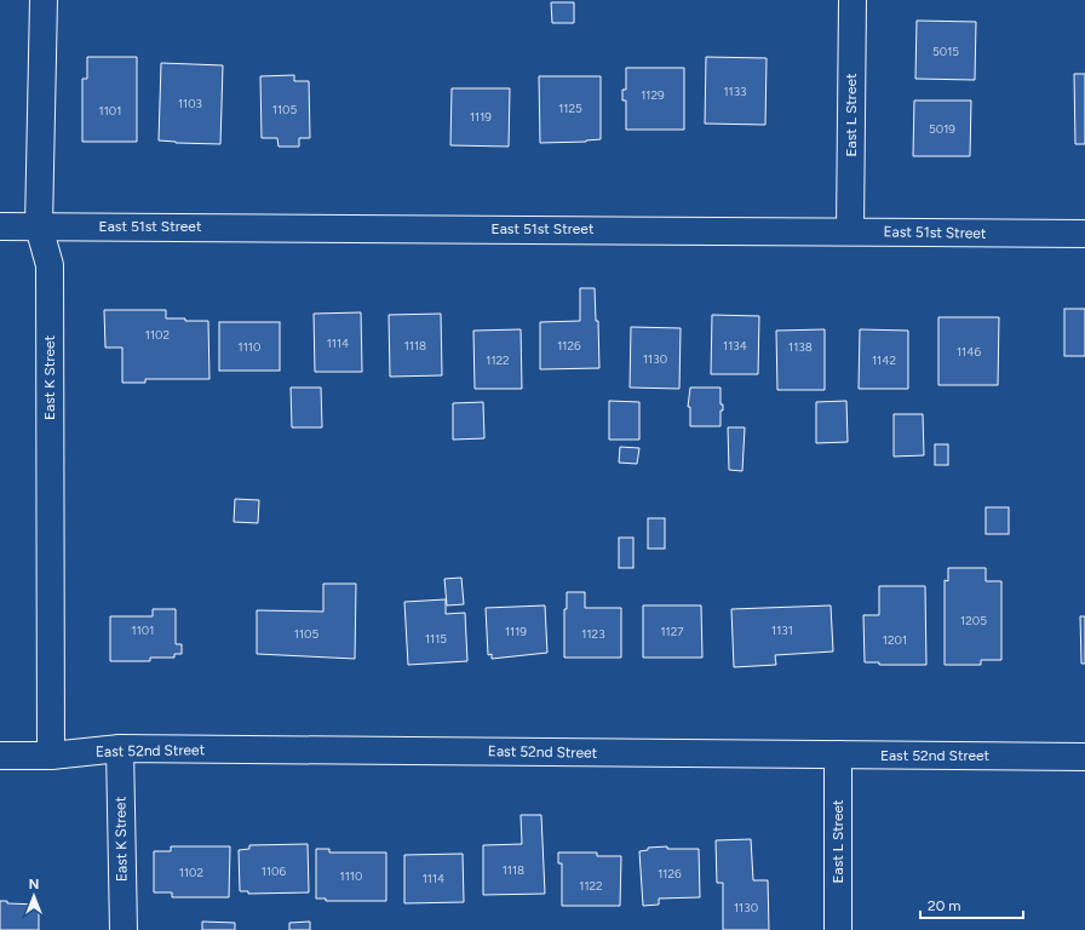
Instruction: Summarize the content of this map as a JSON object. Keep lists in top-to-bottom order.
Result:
{
  "streets": {
    "street": [
      "East L Street",
      "East 51st Street",
      "East K Street",
      "East 52nd Street"
    ]
  },
  "crossings": [
    ["East L Street", "East 51st Street"],
    ["East L Street", "East 52nd Street"],
    ["East 51st Street", "East K Street"],
    ["East K Street", "East 52nd Street"]
  ],
  "house_numbers": [
    "5015",
    "1133",
    "1129",
    "1103",
    "1125",
    "1105",
    "1101",
    "1119",
    "5019",
    "1102",
    "1114",
    "1118",
    "1126",
    "1134",
    "1110",
    "1138",
    "1146",
    "1130",
    "1122",
    "1142",
    "1205",
    "1101",
    "1131",
    "1119",
    "1127",
    "1105",
    "1123",
    "1115",
    "1201",
    "1118",
    "1106",
    "1102",
    "1126",
    "1110",
    "1114",
    "1122",
    "1130"
  ],
  "scale_bar": "20 m",
  "north": "top"
}
